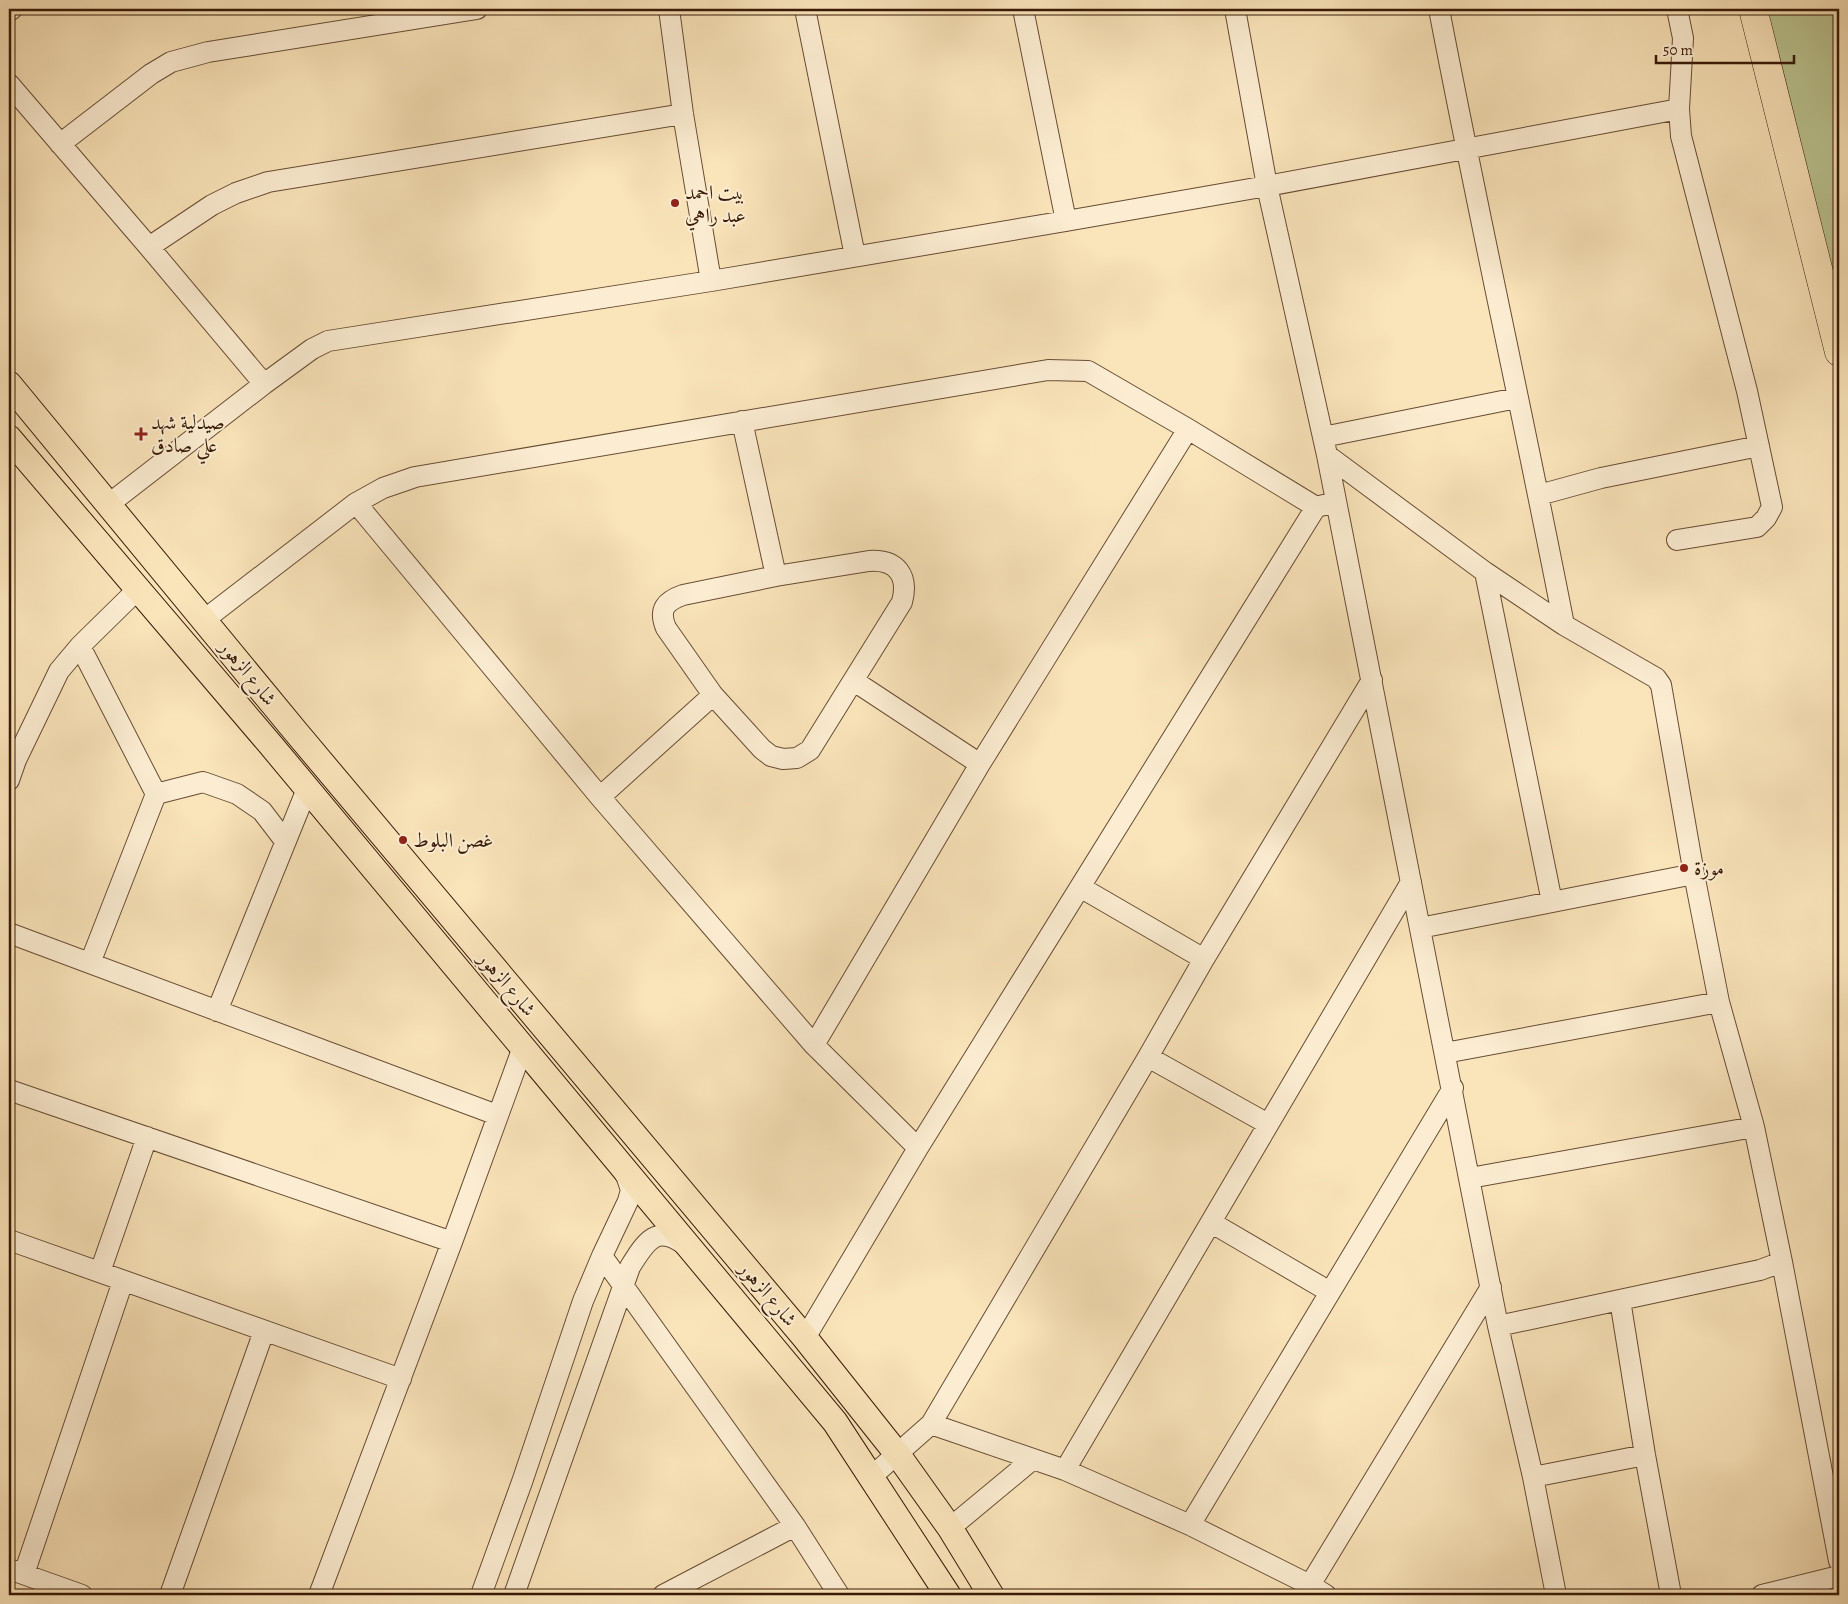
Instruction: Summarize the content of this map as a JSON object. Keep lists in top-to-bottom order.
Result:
{
  "streets": {
    "main road": ["شارع الزهور"]
  },
  "places": {
    "other": ["بيت احمد عبد راهي", "غصن البلوط", "موزة"],
    "health": ["صيدلية شهد علي صادق"]
  },
  "scale_bar": "50 m"
}
